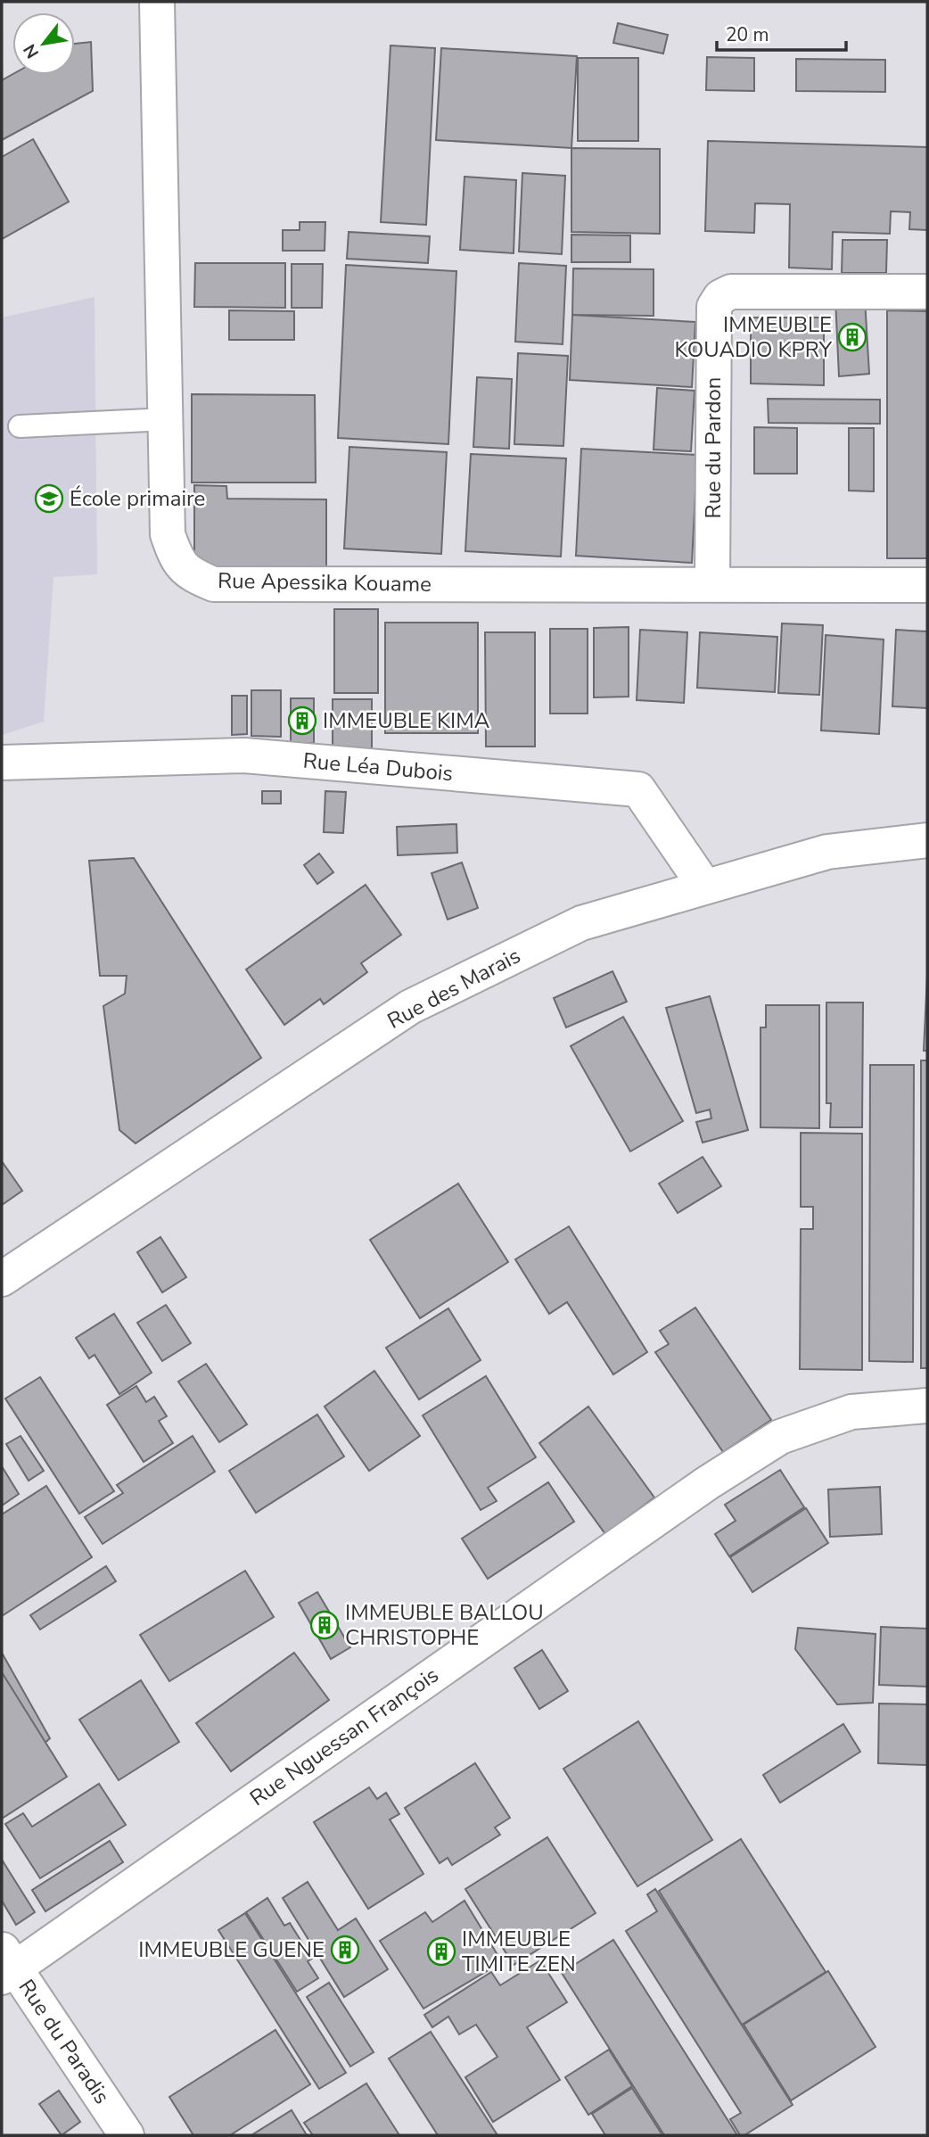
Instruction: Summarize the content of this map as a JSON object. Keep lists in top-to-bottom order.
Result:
{
  "streets": {
    "street": [
      "Rue du Pardon",
      "Rue Apessika Kouame",
      "Rue Léa Dubois",
      "Rue des Marais",
      "Rue Nguessan François",
      "Rue du Paradis"
    ]
  },
  "crossings": [
    ["Rue du Pardon", "Rue Apessika Kouame"],
    ["Rue Léa Dubois", "Rue des Marais"],
    ["Rue Nguessan François", "Rue du Paradis"]
  ],
  "places": {
    "building": [
      "IMMEUBLE KOUADIO KPRY",
      "IMMEUBLE KIMA",
      "IMMEUBLE BALLOU CHRISTOPHE",
      "IMMEUBLE GUENE",
      "IMMEUBLE TIMITE ZEN"
    ],
    "school or university": ["École primaire"]
  },
  "scale_bar": "20 m",
  "north": "bottom left"
}
